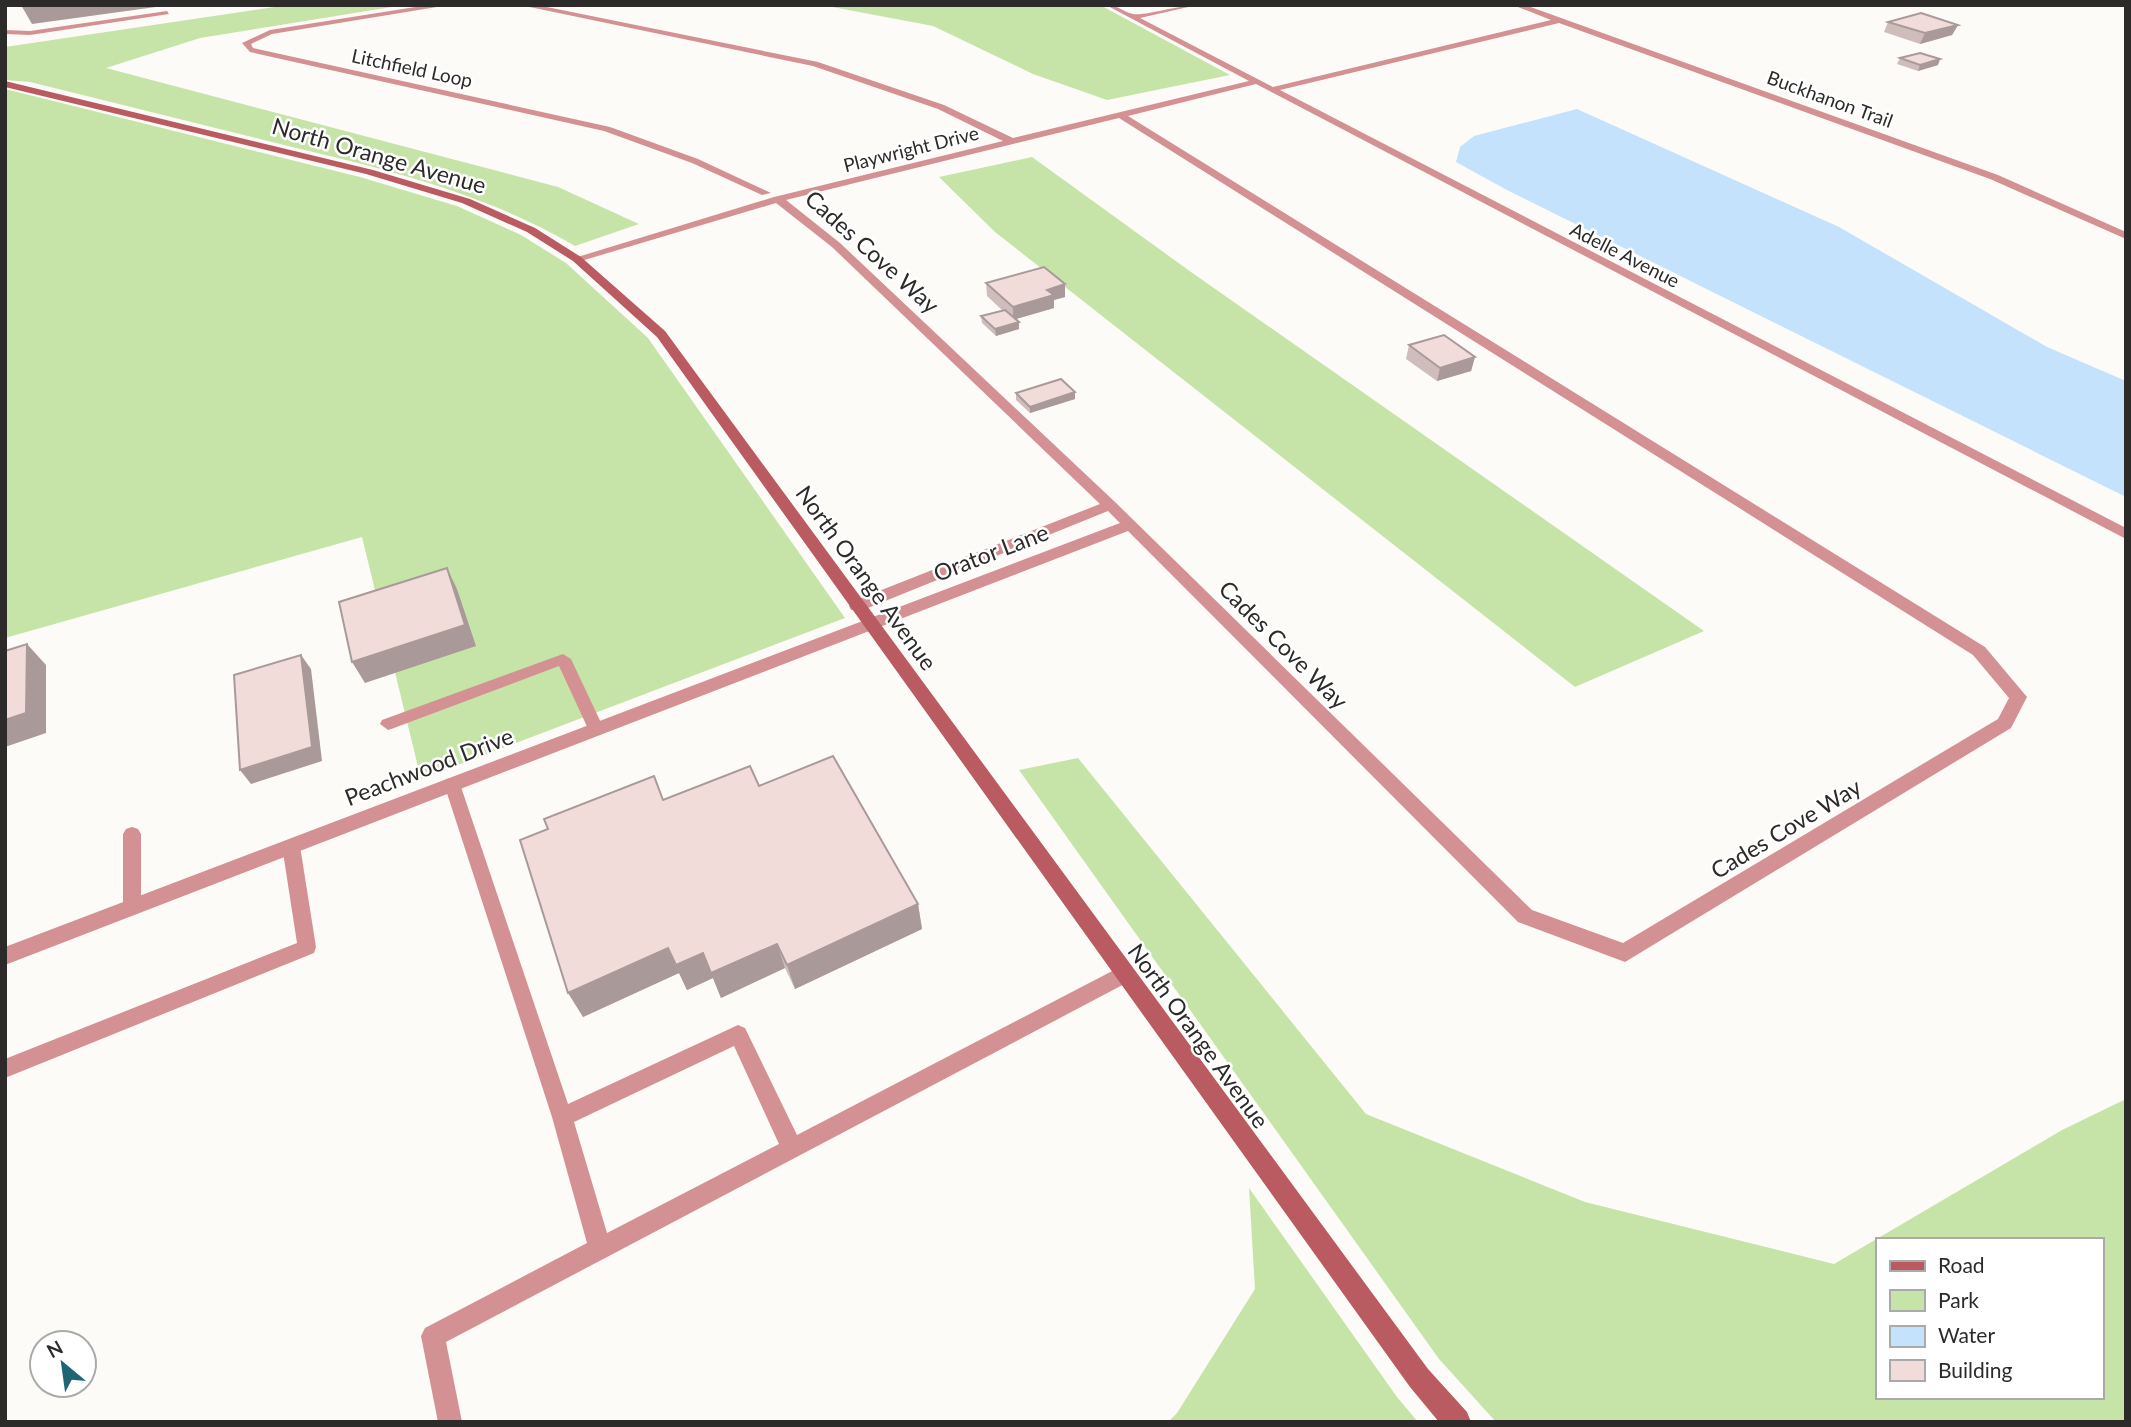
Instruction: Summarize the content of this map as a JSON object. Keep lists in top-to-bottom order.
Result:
{
  "streets": {
    "street": [
      "Litchfield Loop",
      "Buckhanon Trail",
      "Playwright Drive",
      "North Orange Avenue",
      "Cades Cove Way",
      "Adelle Avenue",
      "Orator Lane",
      "Peachwood Drive"
    ]
  },
  "crossings": [
    ["Litchfield Loop", "Playwright Drive"],
    ["Litchfield Loop", "Cades Cove Way"],
    ["Playwright Drive", "North Orange Avenue"],
    ["Playwright Drive", "Cades Cove Way"],
    ["Playwright Drive", "Adelle Avenue"],
    ["North Orange Avenue", "Orator Lane"],
    ["North Orange Avenue", "Peachwood Drive"],
    ["Cades Cove Way", "Orator Lane"],
    ["Orator Lane", "Peachwood Drive"]
  ],
  "legend": [
    "Road",
    "Park",
    "Water",
    "Building"
  ],
  "north": "top left"
}
